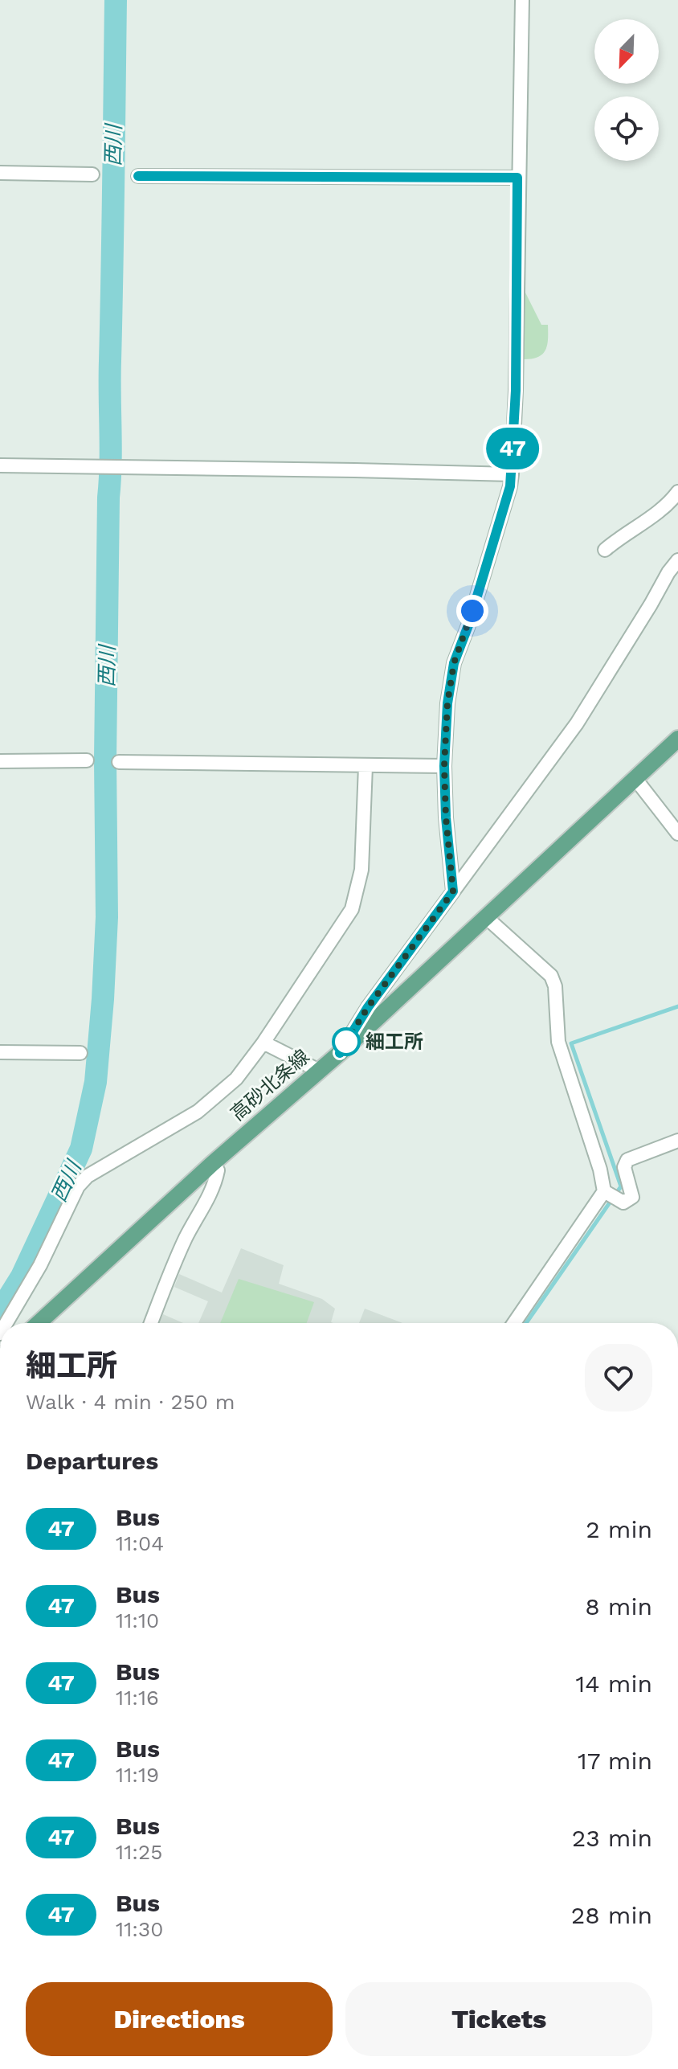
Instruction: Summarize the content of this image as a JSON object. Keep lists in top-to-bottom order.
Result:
{
  "streets": {
    "main road": ["高砂北条線"]
  },
  "water": ["西川"],
  "places": ["細工所"],
  "lines": ["bus line 47"],
  "north": "bottom left",
  "page": {
    "on_map": "47",
    "heading": [
      ["細工所", "Walk · 4 min · 250 m"],
      "Departures"
    ],
    "list": [
      {
        "mark": "47",
        "name": "Bus",
        "note": "11:04",
        "value": "2 min"
      },
      {
        "mark": "47",
        "name": "Bus",
        "note": "11:10",
        "value": "8 min"
      },
      {
        "mark": "47",
        "name": "Bus",
        "note": "11:16",
        "value": "14 min"
      },
      {
        "mark": "47",
        "name": "Bus",
        "note": "11:19",
        "value": "17 min"
      },
      {
        "mark": "47",
        "name": "Bus",
        "note": "11:25",
        "value": "23 min"
      },
      {
        "mark": "47",
        "name": "Bus",
        "note": "11:30",
        "value": "28 min"
      }
    ],
    "buttons": ["Directions", "Tickets"]
  }
}
